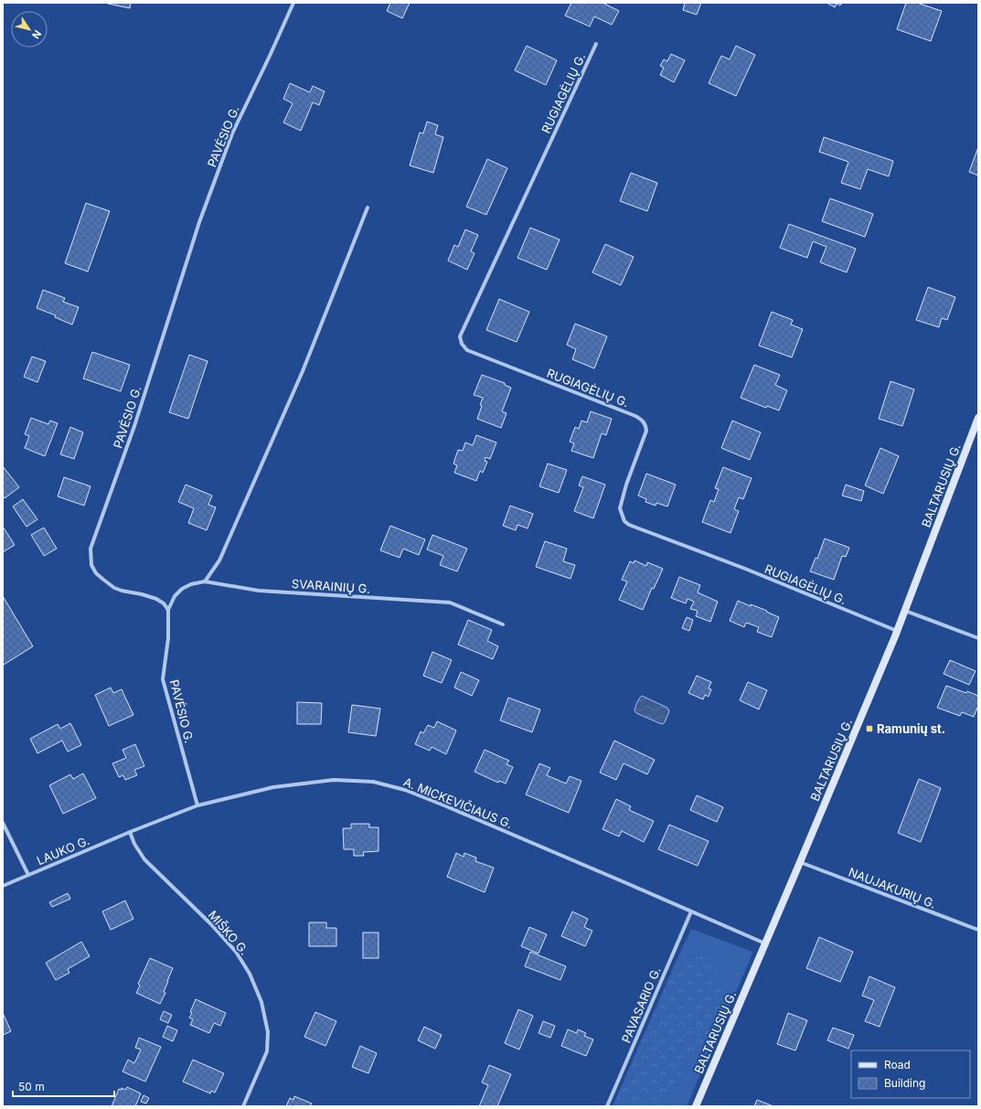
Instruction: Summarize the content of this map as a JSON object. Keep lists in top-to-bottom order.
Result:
{
  "streets": {
    "main road": ["BALTARUSIŲ G."],
    "street": [
      "RUGIAGĖLIŲ G.",
      "PAVĖSIO G.",
      "SVARAINIŲ G.",
      "A. MICKEVIČIAUS G.",
      "LAUKO G.",
      "NAUJAKURIŲ G.",
      "MIŠKO G.",
      "PAVASARIO G."
    ]
  },
  "crossings": [
    ["RUGIAGĖLIŲ G.", "BALTARUSIŲ G."],
    ["PAVĖSIO G.", "SVARAINIŲ G."],
    ["PAVĖSIO G.", "A. MICKEVIČIAUS G."],
    ["BALTARUSIŲ G.", "A. MICKEVIČIAUS G."],
    ["BALTARUSIŲ G.", "NAUJAKURIŲ G."],
    ["A. MICKEVIČIAUS G.", "LAUKO G."],
    ["A. MICKEVIČIAUS G.", "MIŠKO G."],
    ["A. MICKEVIČIAUS G.", "PAVASARIO G."],
    ["LAUKO G.", "MIŠKO G."]
  ],
  "places": {
    "transit": ["Ramunių st."]
  },
  "legend": ["Road", "Building"],
  "scale_bar": "50 m",
  "north": "bottom right"
}
